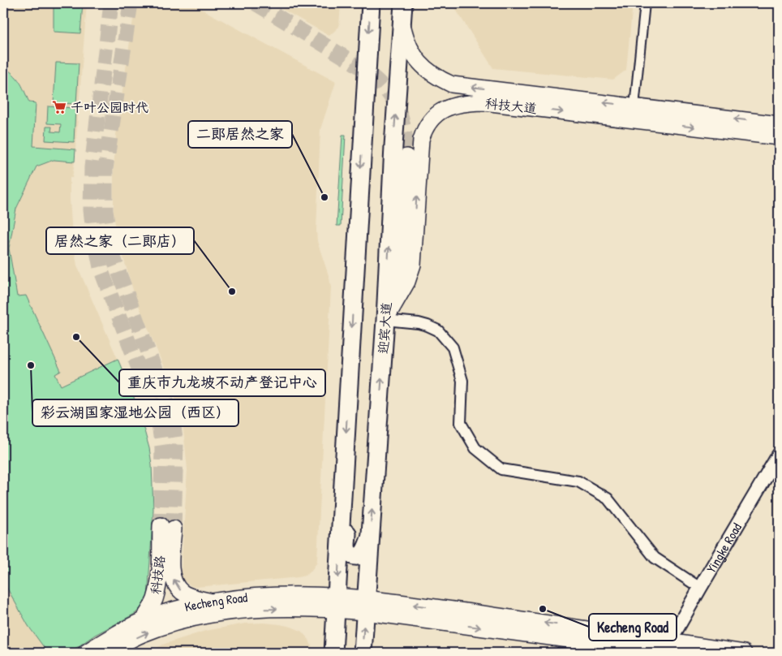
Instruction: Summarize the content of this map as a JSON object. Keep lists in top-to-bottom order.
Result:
{
  "streets": {
    "highway": ["迎宾大道"],
    "main road": ["科技大道", "科技路", "Kecheng Road"],
    "street": ["Yingke Road"]
  },
  "crossings": [
    ["科技大道", "迎宾大道"],
    ["迎宾大道", "Kecheng Road"],
    ["Yingke Road", "Kecheng Road"],
    ["科技路", "Kecheng Road"]
  ],
  "places": {
    "supermarket": ["千叶公园时代"],
    "other": [
      "二郎居然之家",
      "居然之家（二郎店）",
      "重庆市九龙坡不动产登记中心",
      "彩云湖国家湿地公园（西区）",
      "Kecheng Road"
    ]
  }
}
